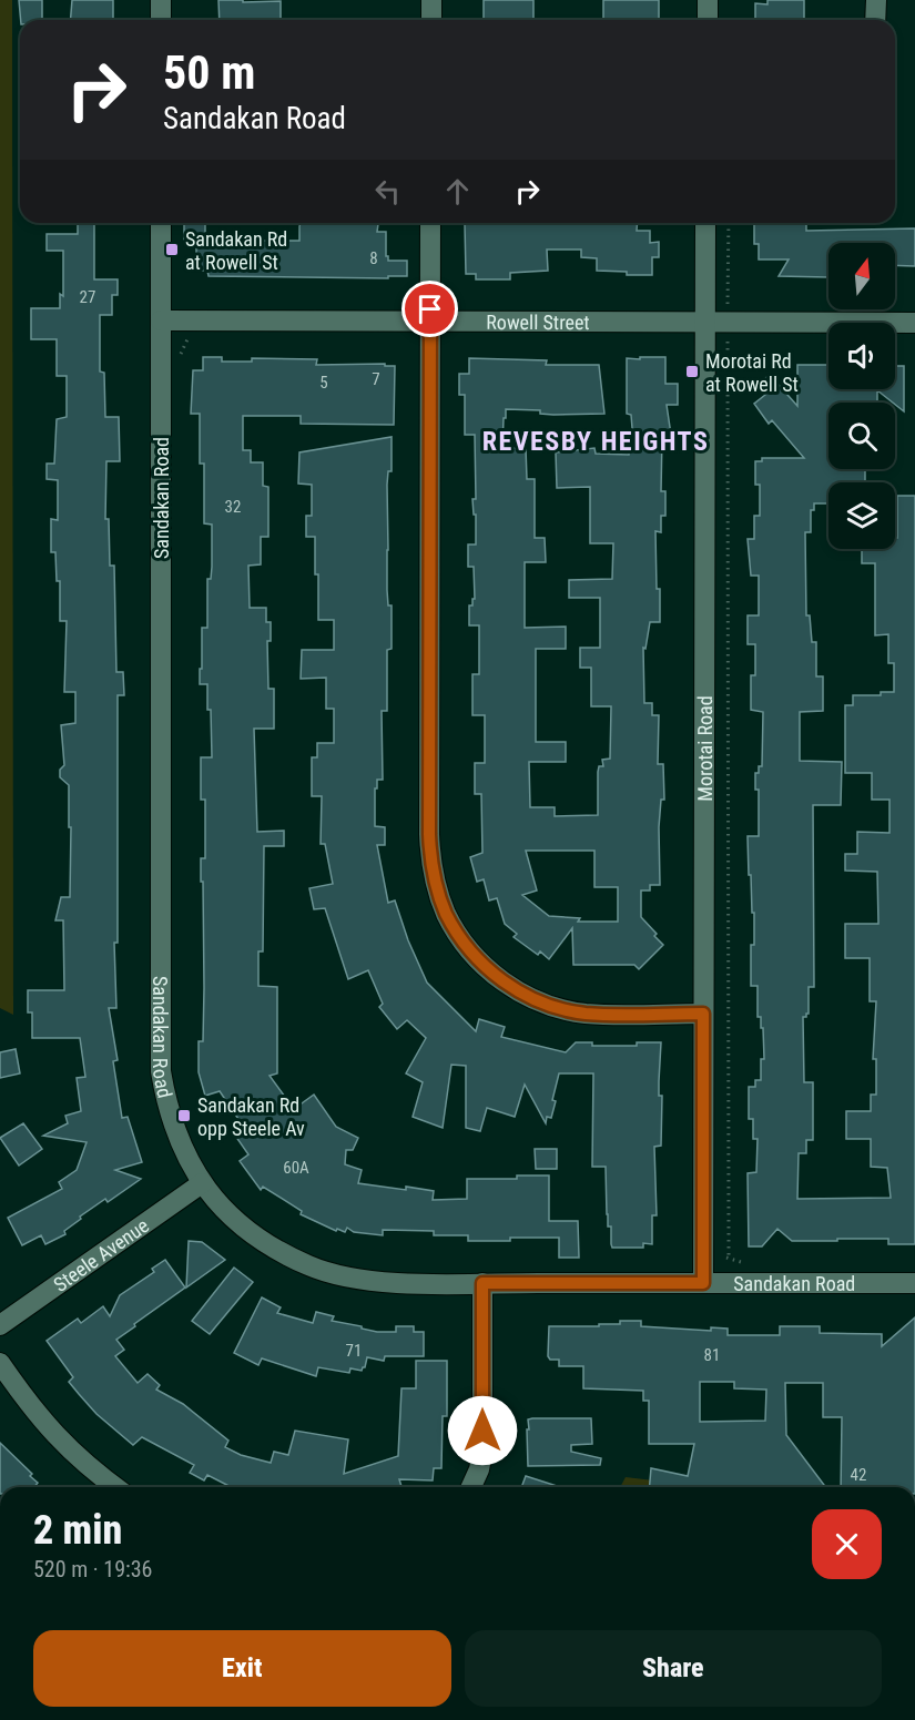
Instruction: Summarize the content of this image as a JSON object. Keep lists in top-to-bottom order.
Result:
{
  "streets": {
    "street": [
      "Rowell Street",
      "Sandakan Road",
      "Morotai Road",
      "Steele Avenue"
    ]
  },
  "crossings": [
    ["Rowell Street", "Sandakan Road"],
    ["Rowell Street", "Morotai Road"],
    ["Sandakan Road", "Morotai Road"],
    ["Sandakan Road", "Steele Avenue"]
  ],
  "districts": ["REVESBY HEIGHTS"],
  "places": {
    "transit": ["Sandakan Rd at Rowell St", "Morotai Rd at Rowell St", "Sandakan Rd opp Steele Av"]
  },
  "house_numbers": [
    "8",
    "27",
    "7",
    "5",
    "32",
    "60A",
    "71",
    "81",
    "42"
  ],
  "north": "top",
  "page": {
    "turn": ["50 m", "Sandakan Road"],
    "heading": ["2 min", "520 m · 19:36"],
    "buttons": ["Exit", "Share"]
  }
}
